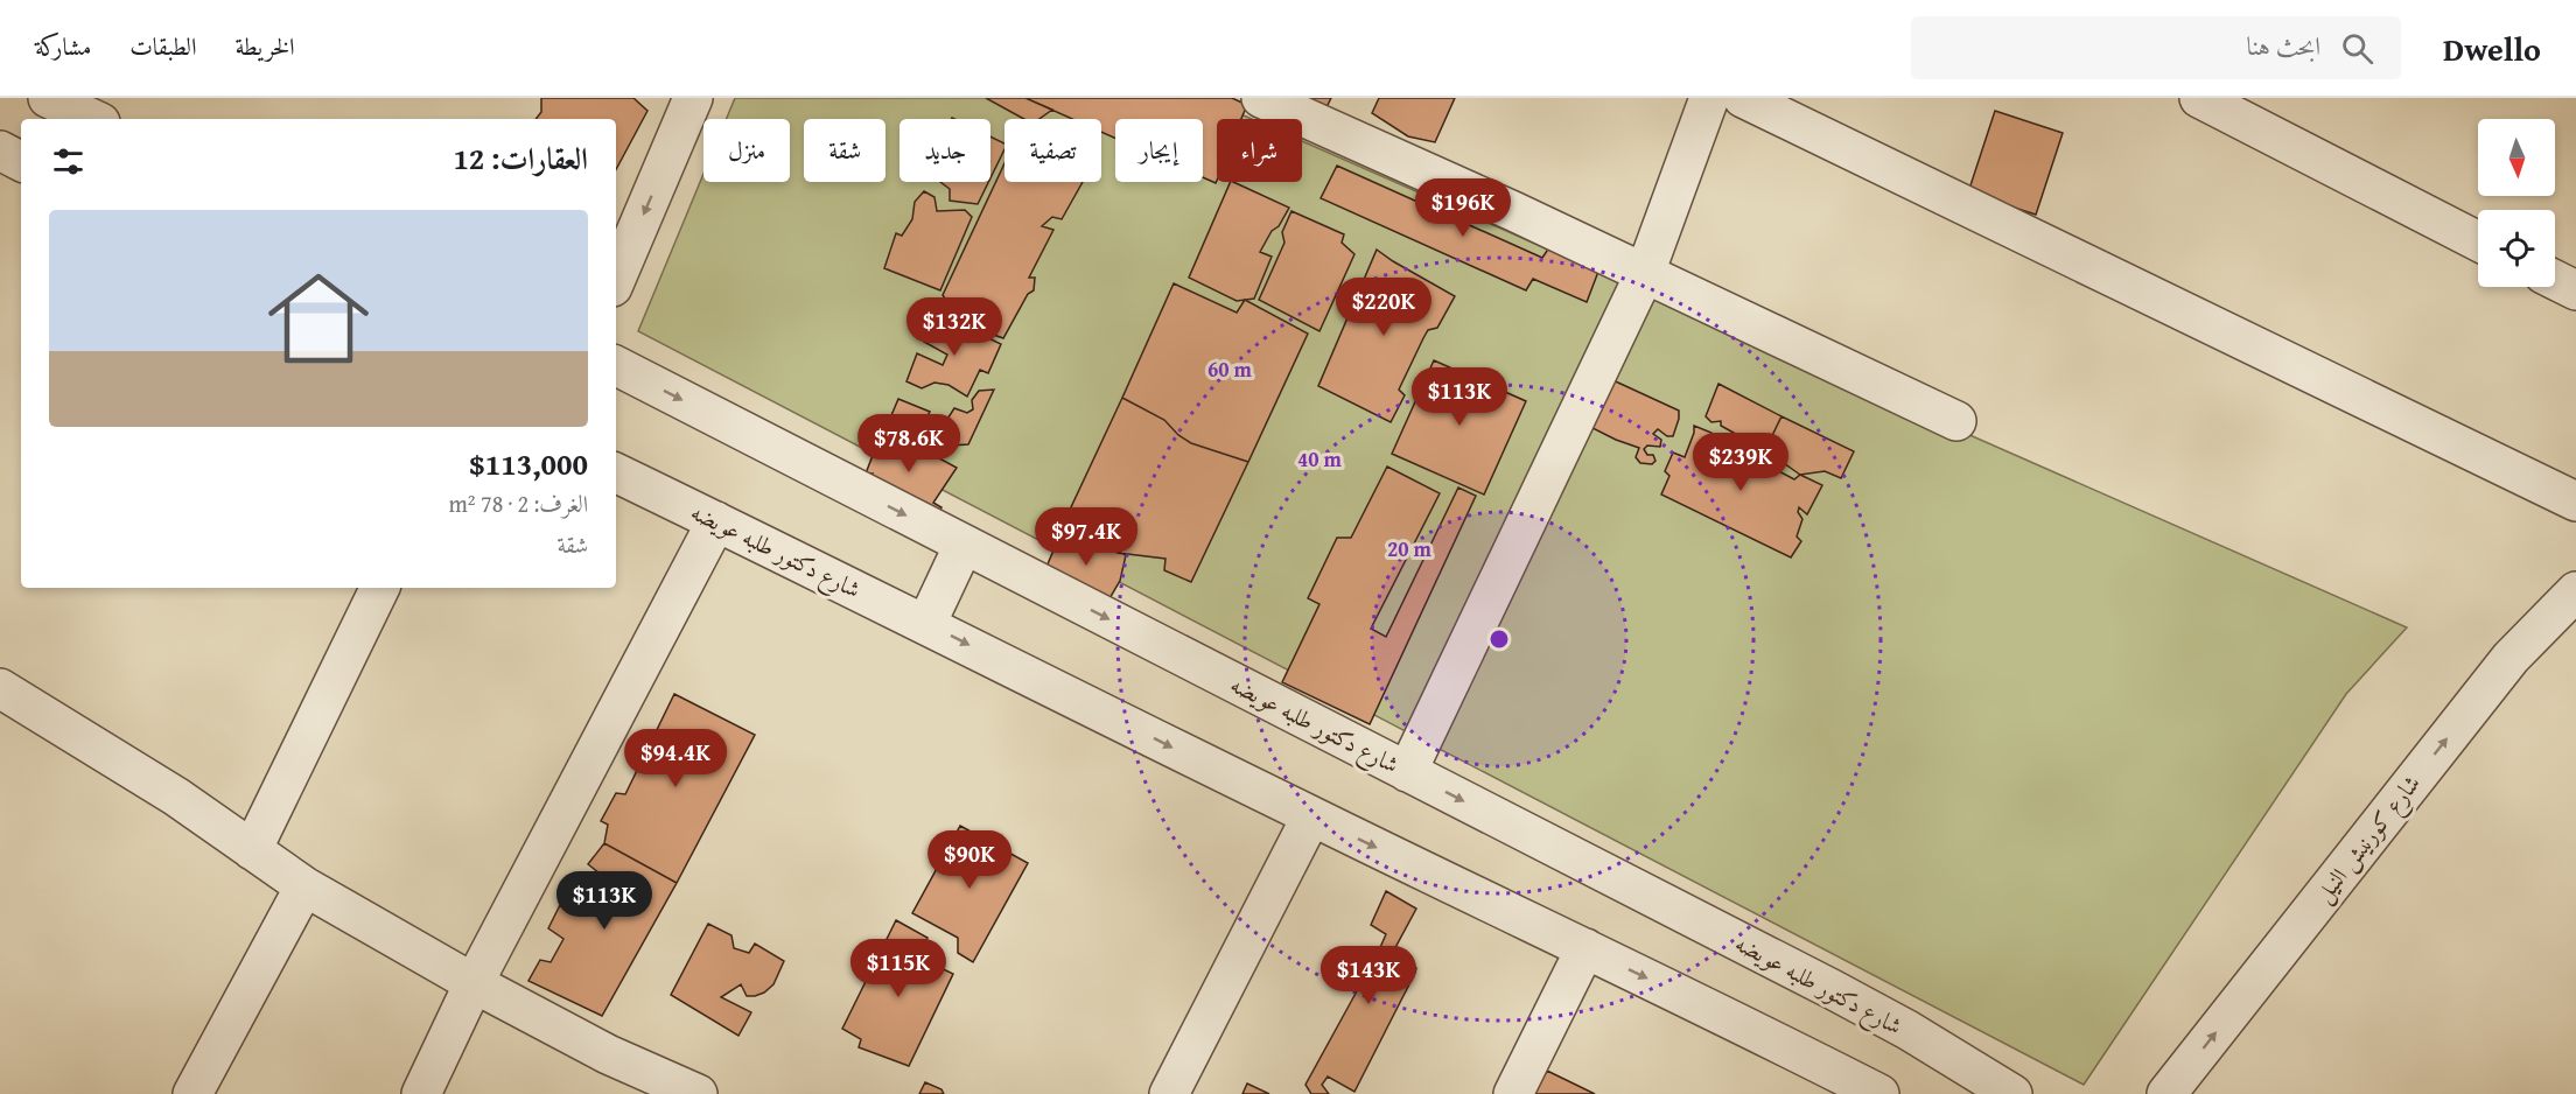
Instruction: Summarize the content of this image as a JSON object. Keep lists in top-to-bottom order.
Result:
{
  "streets": {
    "street": ["شارع دكتور طلبه عويضه", "شارع كورنيش النيل"]
  },
  "one_way": ["شارع دكتور طلبه عويضه", "شارع كورنيش النيل"],
  "north": "bottom",
  "page": {
    "header": "Dwello",
    "search": "ابحث هنا",
    "nav": ["الخريطة", "الطبقات", "مشاركة"],
    "chip": [
      "شراء",
      "إيجار",
      "تصفية",
      "جديد",
      "شقة",
      "منزل"
    ],
    "heading": "العقارات: 12",
    "price": [
      "$196K",
      "$220K",
      "$132K",
      "$113K",
      "$78.6K",
      "$239K",
      "$97.4K",
      "$94.4K",
      "$90K",
      "$113K",
      "$115K",
      "$143K"
    ],
    "list": [
      {
        "name": "$113,000",
        "note": "الغرف: 2 · 78 m² · شقة"
      }
    ]
  },
  "rings": ["60 m", "40 m", "20 m"]
}
